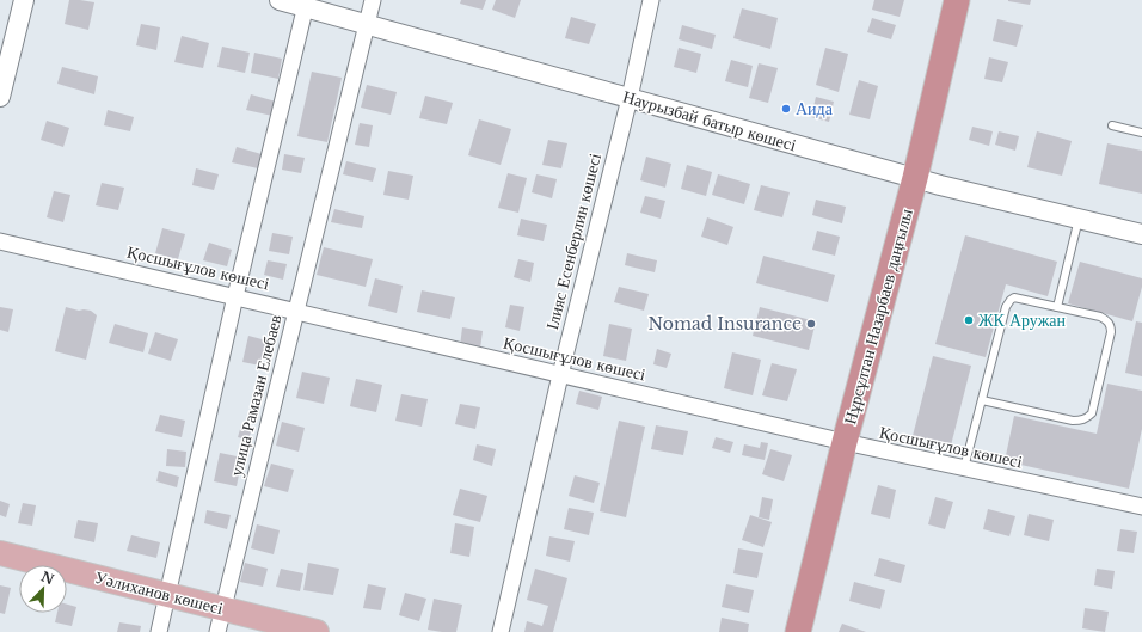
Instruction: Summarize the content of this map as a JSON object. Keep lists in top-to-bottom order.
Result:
{
  "streets": {
    "highway": ["Нұрсұлтан Назарбаев даңғылы"],
    "main road": ["Уәлиханов көшесі"],
    "street": [
      "Наурызбай батыр көшесі",
      "Ілияс Есенберлин көшесі",
      "Қосшығұлов көшесі",
      "улица Рамазан Елебаев"
    ]
  },
  "crossings": [
    ["Наурызбай батыр көшесі", "Ілияс Есенберлин көшесі"],
    ["Наурызбай батыр көшесі", "Нұрсұлтан Назарбаев даңғылы"],
    ["Наурызбай батыр көшесі", "улица Рамазан Елебаев"],
    ["Ілияс Есенберлин көшесі", "Қосшығұлов көшесі"],
    ["Қосшығұлов көшесі", "Нұрсұлтан Назарбаев даңғылы"],
    ["Қосшығұлов көшесі", "улица Рамазан Елебаев"],
    ["улица Рамазан Елебаев", "Уәлиханов көшесі"]
  ],
  "places": ["Аида", "ЖК Аружан", "Nomad Insurance"],
  "north": "top right"
}
